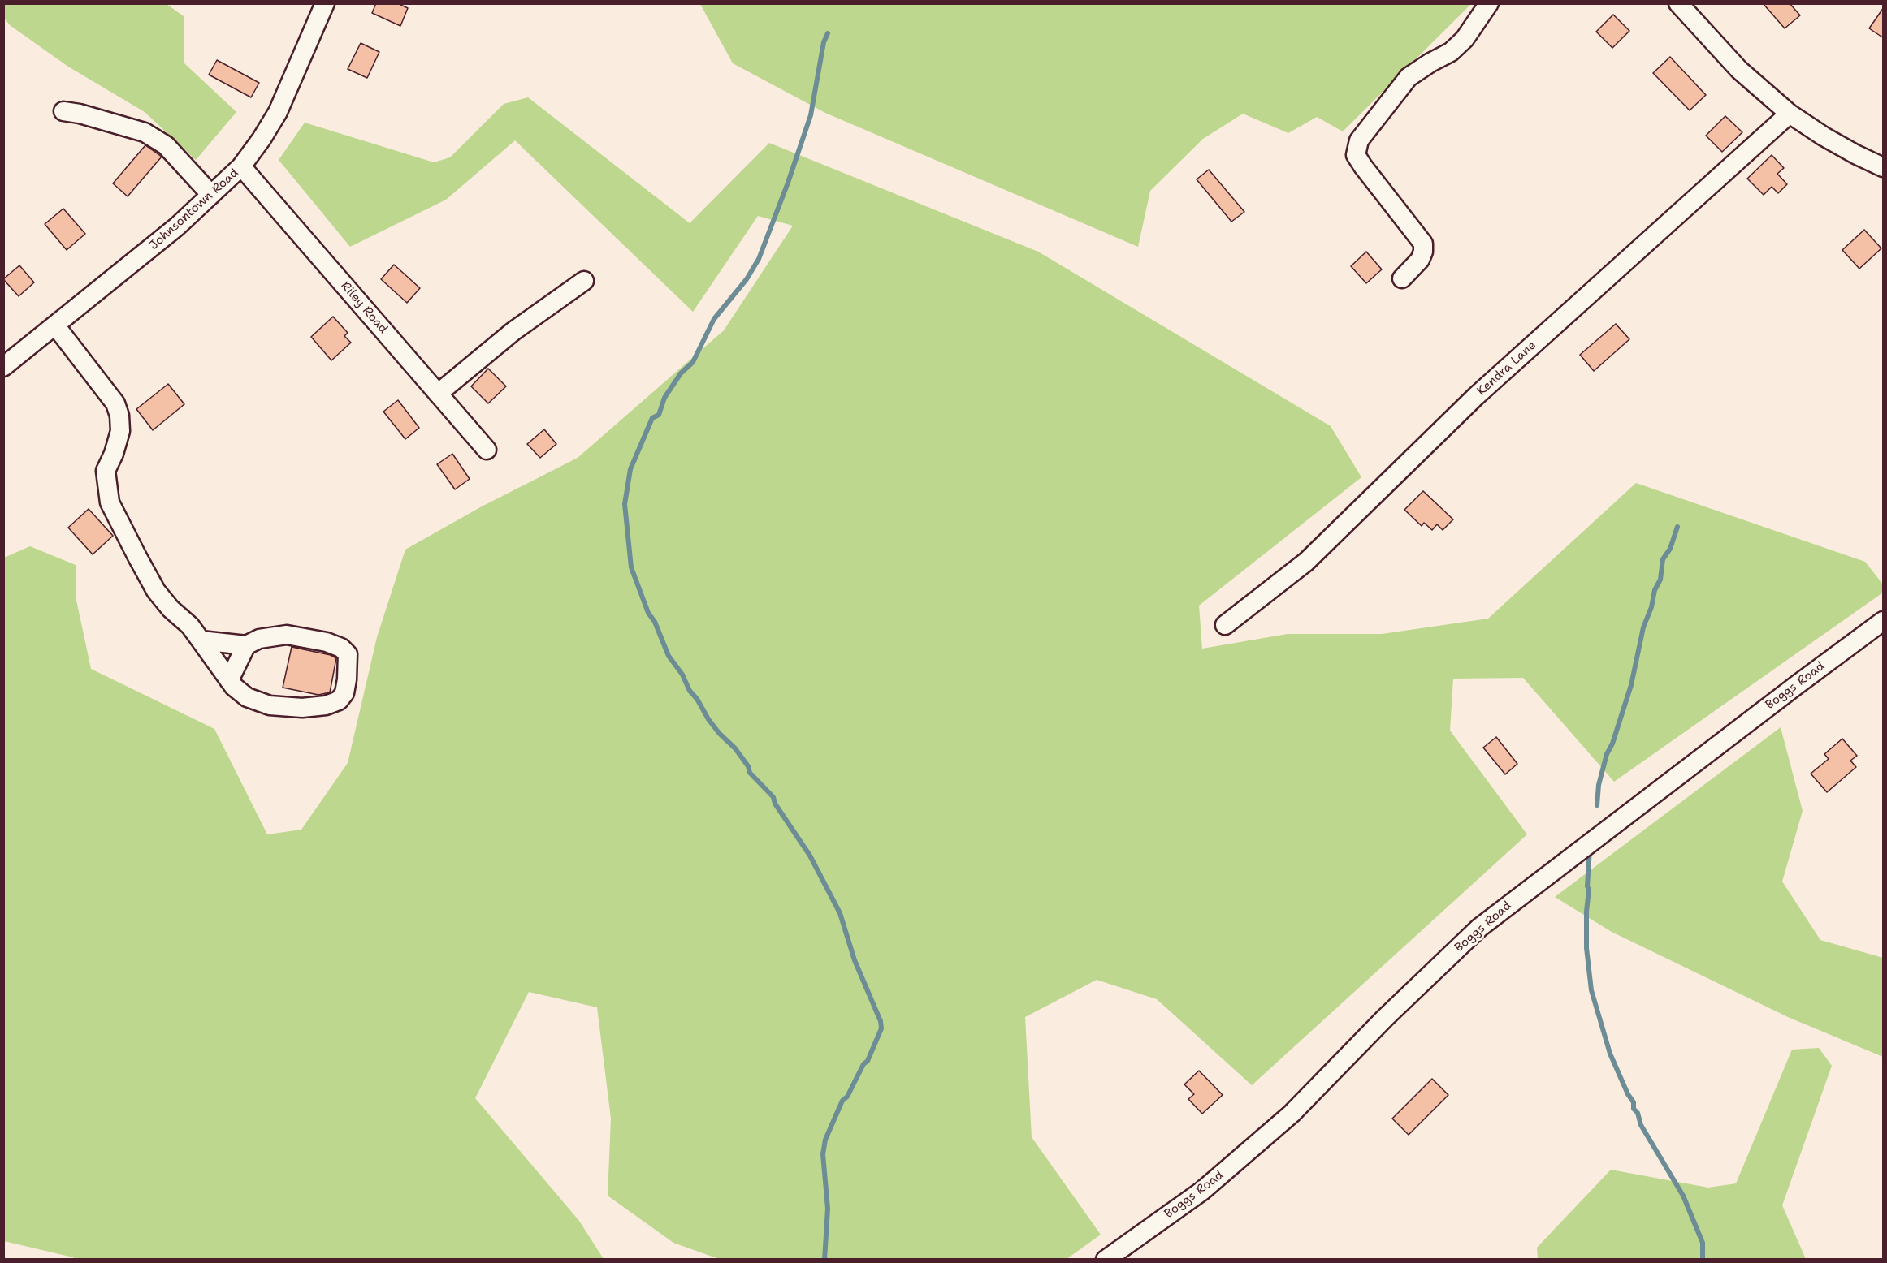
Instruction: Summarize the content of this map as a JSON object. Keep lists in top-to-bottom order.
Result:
{
  "streets": {
    "street": [
      "Johnsontown Road",
      "Riley Road",
      "Kendra Lane",
      "Boggs Road"
    ]
  },
  "crossings": [
    ["Johnsontown Road", "Riley Road"]
  ]
}
